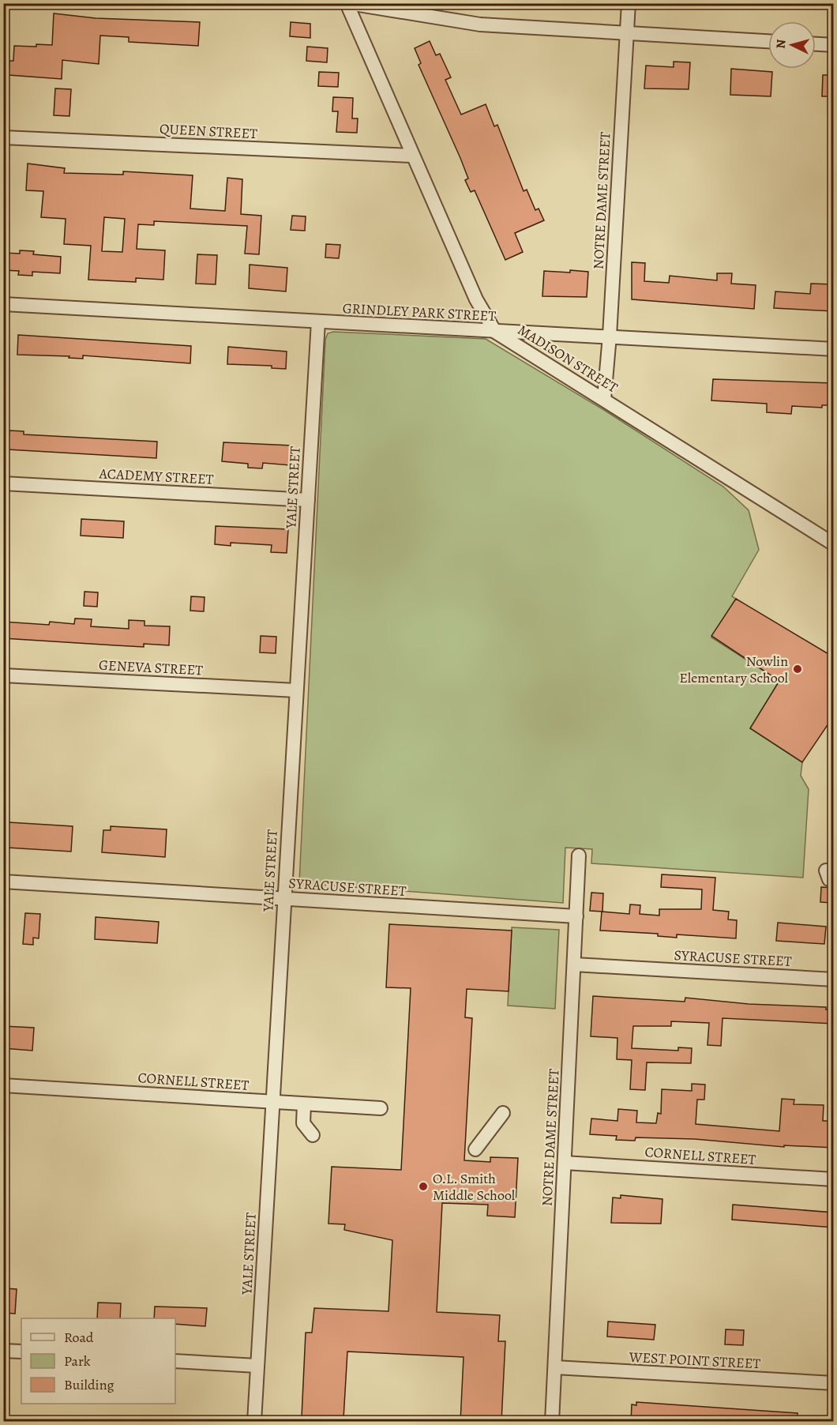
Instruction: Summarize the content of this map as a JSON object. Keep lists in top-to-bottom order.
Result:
{
  "streets": {
    "street": [
      "QUEEN STREET",
      "NOTRE DAME STREET",
      "GRINDLEY PARK STREET",
      "MADISON STREET",
      "ACADEMY STREET",
      "YALE STREET",
      "GENEVA STREET",
      "SYRACUSE STREET",
      "CORNELL STREET",
      "WEST POINT STREET"
    ]
  },
  "crossings": [
    ["QUEEN STREET", "MADISON STREET"],
    ["NOTRE DAME STREET", "GRINDLEY PARK STREET"],
    ["NOTRE DAME STREET", "MADISON STREET"],
    ["NOTRE DAME STREET", "SYRACUSE STREET"],
    ["NOTRE DAME STREET", "CORNELL STREET"],
    ["NOTRE DAME STREET", "WEST POINT STREET"],
    ["GRINDLEY PARK STREET", "MADISON STREET"],
    ["GRINDLEY PARK STREET", "YALE STREET"],
    ["ACADEMY STREET", "YALE STREET"],
    ["YALE STREET", "GENEVA STREET"],
    ["YALE STREET", "SYRACUSE STREET"],
    ["YALE STREET", "CORNELL STREET"]
  ],
  "places": ["Nowlin Elementary School", "O.L. Smith Middle School"],
  "legend": ["Road", "Park", "Building"],
  "north": "left"
}
